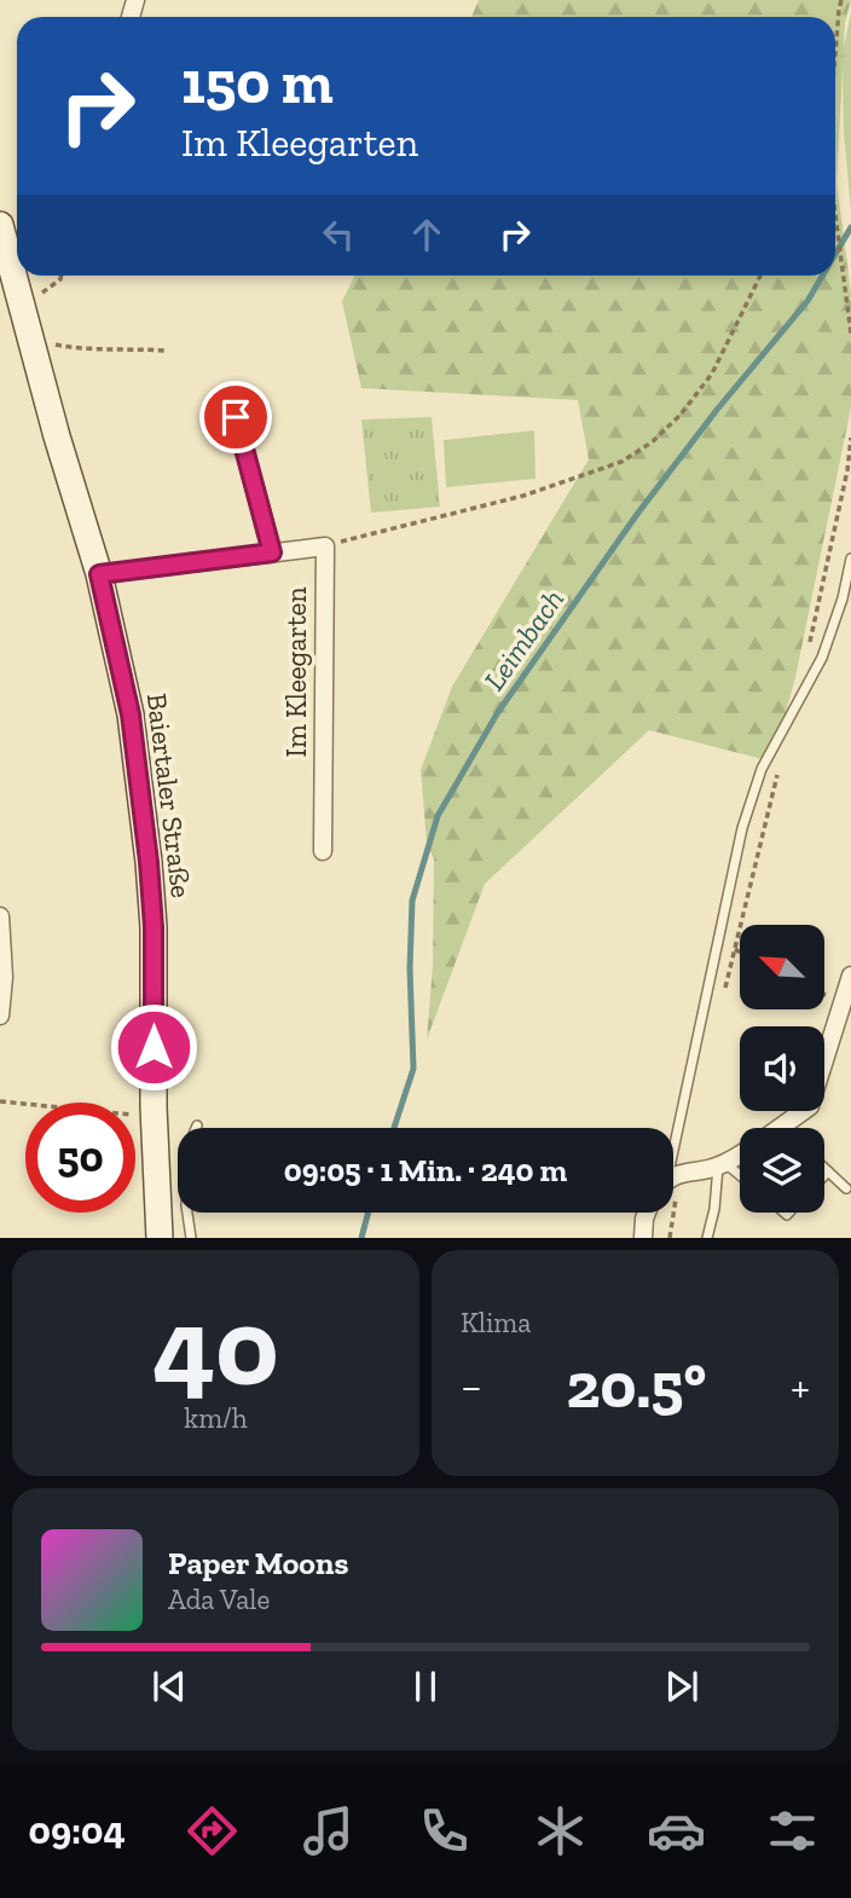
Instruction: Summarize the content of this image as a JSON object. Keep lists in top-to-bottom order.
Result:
{
  "streets": {
    "main road": ["Baiertaler Straße"],
    "street": ["Im Kleegarten"]
  },
  "crossings": [
    ["Im Kleegarten", "Baiertaler Straße"]
  ],
  "water": ["Leimbach"],
  "north": "top left",
  "page": {
    "turn": ["150 m", "Im Kleegarten"],
    "limit": "50",
    "trip": "09:05 · 1 Min. · 240 m",
    "tile": [
      ["40", "km/h"],
      "Klima"
    ],
    "heat": ["−", "20.5°", "+"],
    "song": ["Paper Moons", "Ada Vale"],
    "tabs": "09:04"
  }
}
